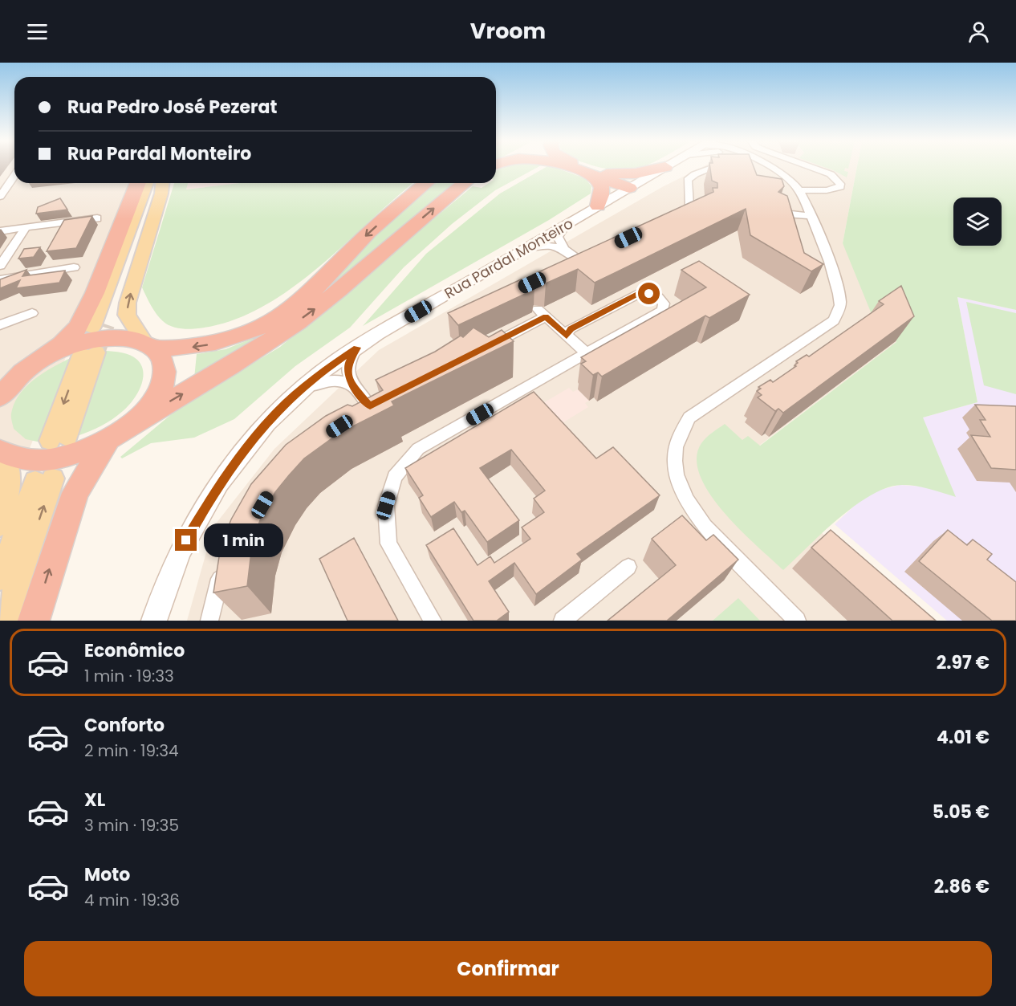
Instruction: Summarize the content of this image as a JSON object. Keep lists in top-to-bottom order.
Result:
{
  "streets": {
    "street": ["Rua Pardal Monteiro"]
  },
  "page": {
    "header": "Vroom",
    "banner": ["Rua Pedro José Pezerat", "Rua Pardal Monteiro"],
    "bubble": "1 min",
    "list": [
      {
        "name": "Econômico",
        "note": "1 min · 19:33",
        "value": "2.97 €"
      },
      {
        "name": "Conforto",
        "note": "2 min · 19:34",
        "value": "4.01 €"
      },
      {
        "name": "XL",
        "note": "3 min · 19:35",
        "value": "5.05 €"
      },
      {
        "name": "Moto",
        "note": "4 min · 19:36",
        "value": "2.86 €"
      }
    ],
    "buttons": "Confirmar"
  }
}
